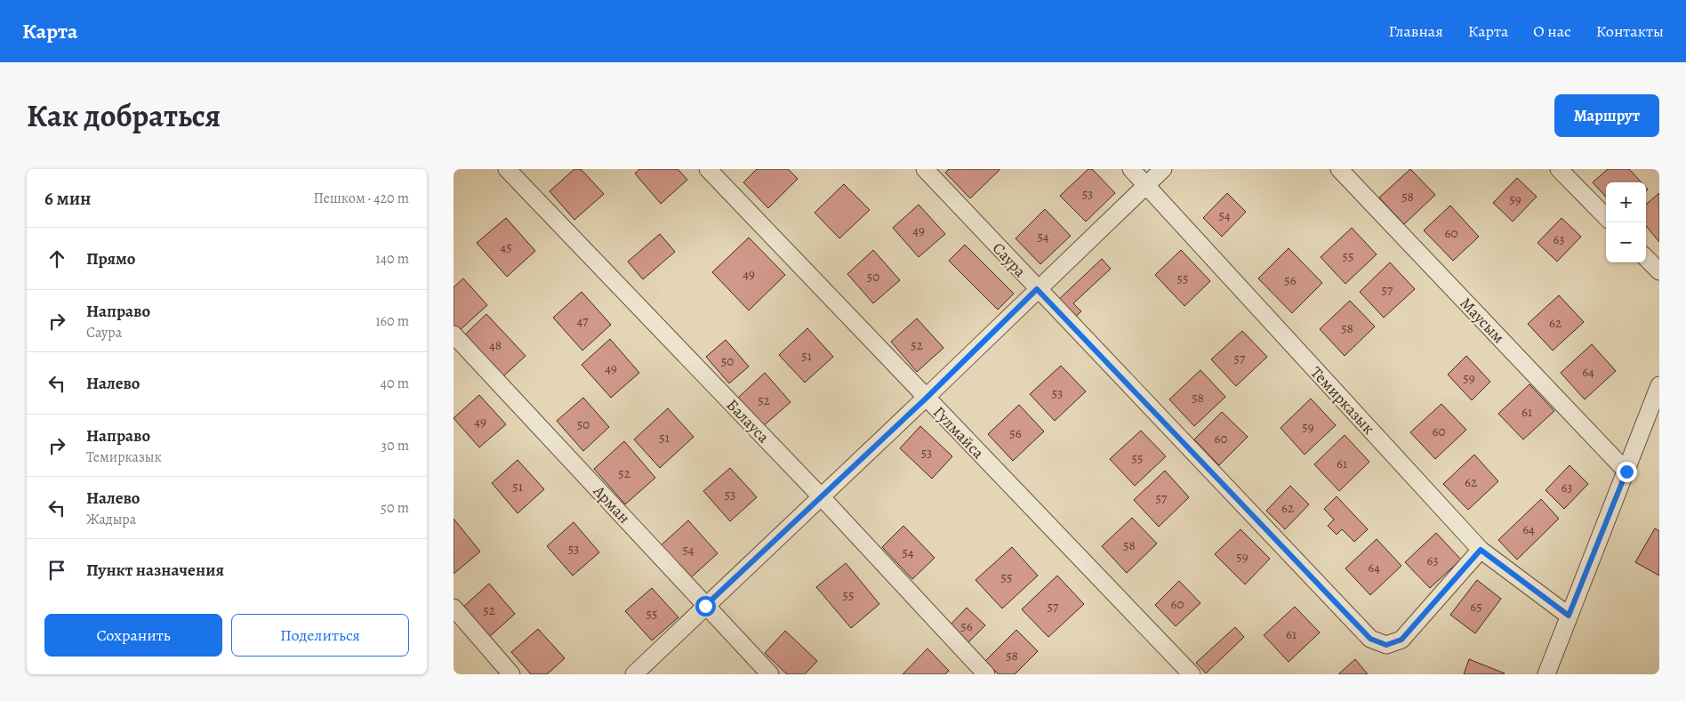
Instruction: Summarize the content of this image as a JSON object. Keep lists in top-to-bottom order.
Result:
{
  "streets": {
    "street": [
      "Саура",
      "Маусым",
      "Темирказык",
      "Балауса",
      "Гулмайса",
      "Арман"
    ]
  },
  "crossings": [
    ["Саура", "Темирказык"]
  ],
  "house_numbers": [
    "53",
    "58",
    "59",
    "54",
    "49",
    "60",
    "54",
    "63",
    "45",
    "55",
    "49",
    "50",
    "55",
    "56",
    "57",
    "47",
    "62",
    "58",
    "48",
    "52",
    "51",
    "57",
    "50",
    "49",
    "64",
    "59",
    "53",
    "58",
    "52",
    "61",
    "49",
    "50",
    "59",
    "60",
    "56",
    "51",
    "60",
    "53",
    "55",
    "61",
    "52",
    "62",
    "51",
    "63",
    "53",
    "57",
    "62",
    "64",
    "58",
    "53",
    "54",
    "54",
    "59",
    "63",
    "64",
    "55",
    "55",
    "60",
    "57",
    "65",
    "52",
    "55",
    "56",
    "61",
    "58"
  ],
  "page": {
    "header": "Карта",
    "nav": [
      "Главная",
      "Карта",
      "О нас",
      "Контакты"
    ],
    "title": "Как добраться",
    "buttons": [
      "Маршрут",
      ["Сохранить", "Поделиться"]
    ],
    "heading": ["6 мин", "Пешком · 420 m"],
    "map_buttons": ["+", "−"],
    "list": [
      ["Прямо", "140 m"],
      ["Направо", "Саура", "160 m"],
      ["Налево", "40 m"],
      ["Направо", "Темирказык", "30 m"],
      ["Налево", "Жадыра", "50 m"],
      "Пункт назначения"
    ]
  }
}
